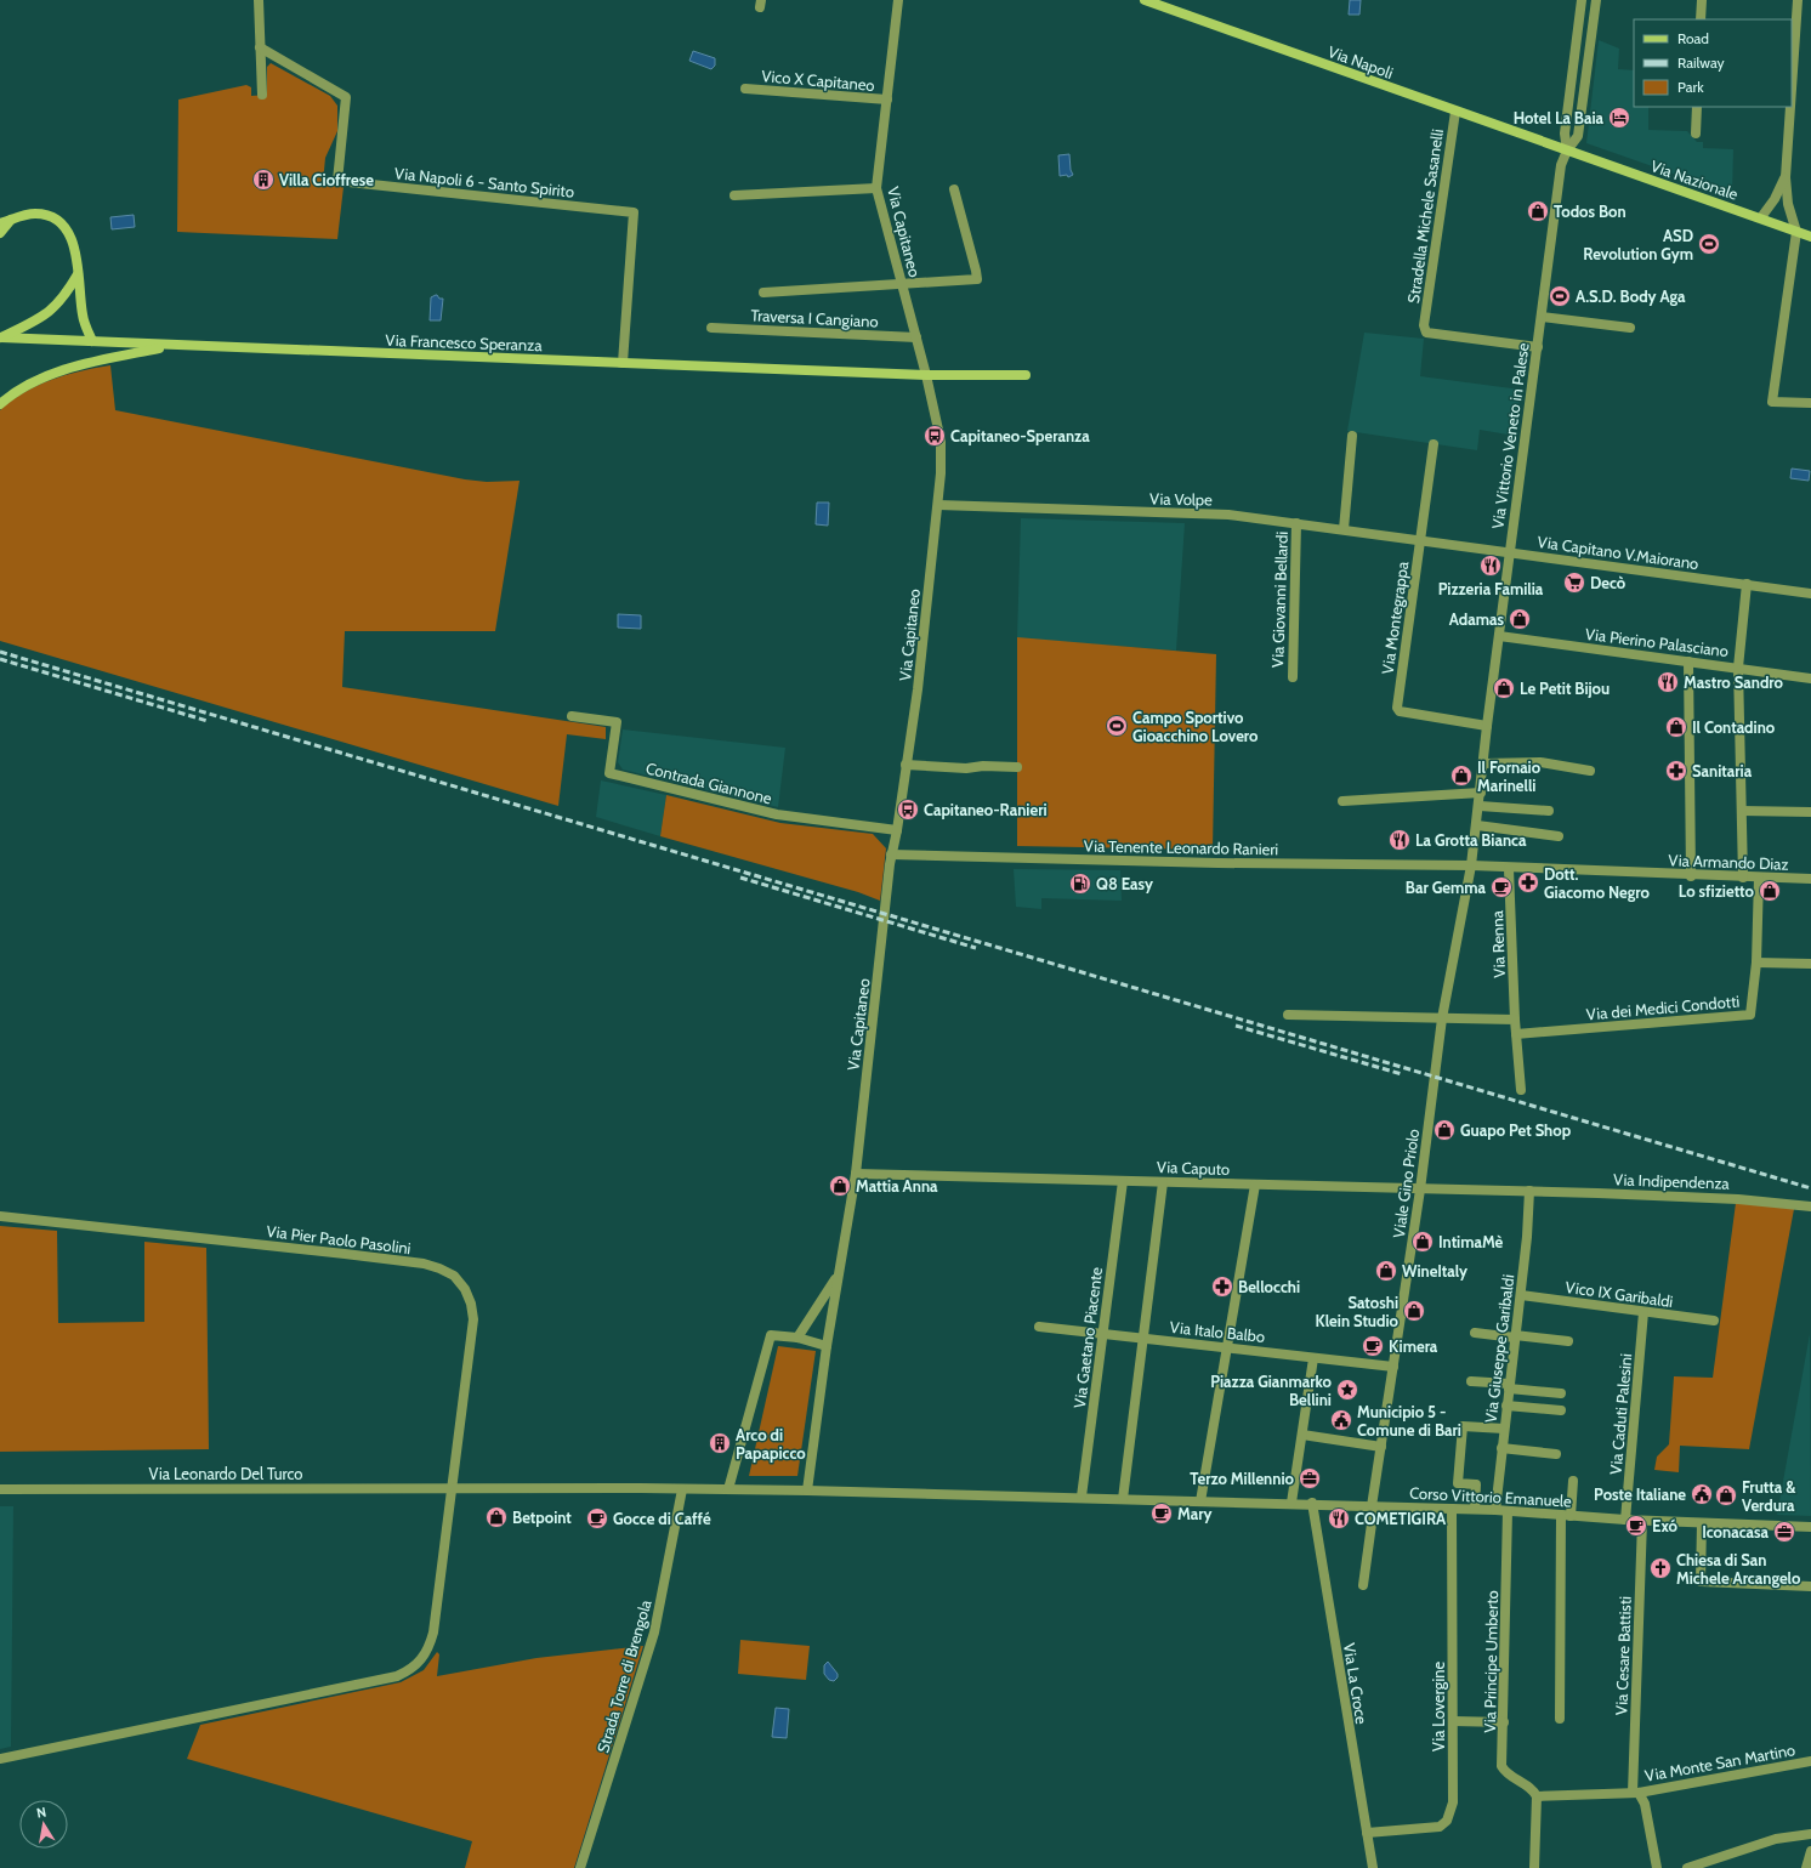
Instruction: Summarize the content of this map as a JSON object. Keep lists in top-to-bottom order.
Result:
{
  "streets": {
    "street": [
      "Via Napoli",
      "Vico X Capitaneo",
      "Via Nazionale",
      "Via Napoli 6 - Santo Spirito",
      "Stradella Michele Sasanelli",
      "Via Capitaneo",
      "Traversa I Cangiano",
      "Via Francesco Speranza",
      "Via Vittorio Veneto in Palese",
      "Via Volpe",
      "Via Capitano V.Maiorano",
      "Via Giovanni Bellardi",
      "Via Montegrappa",
      "Via Pierino Palasciano",
      "Contrada Giannone",
      "Via Tenente Leonardo Ranieri",
      "Via Armando Diaz",
      "Via Renna",
      "Via dei Medici Condotti",
      "Via Caputo",
      "Via Indipendenza",
      "Viale Gino Priolo",
      "Via Pier Paolo Pasolini",
      "Vico IX Garibaldi",
      "Via Italo Balbo",
      "Via Gaetano Piacente",
      "Via Giuseppe Garibaldi",
      "Via Caduti Palesini",
      "Via Leonardo Del Turco",
      "Corso Vittorio Emanuele",
      "Via Cesare Battisti",
      "Via Principe Umberto",
      "Strada Torre di Brengola",
      "Via La Croce",
      "Via Lovergine",
      "Via Monte San Martino"
    ]
  },
  "crossings": [
    ["Via Napoli", "Via Nazionale"],
    ["Via Napoli", "Stradella Michele Sasanelli"],
    ["Via Napoli", "Via Vittorio Veneto in Palese"],
    ["Vico X Capitaneo", "Via Capitaneo"],
    ["Via Nazionale", "Via Vittorio Veneto in Palese"],
    ["Via Napoli 6 - Santo Spirito", "Via Francesco Speranza"],
    ["Stradella Michele Sasanelli", "Via Vittorio Veneto in Palese"],
    ["Via Capitaneo", "Traversa I Cangiano"],
    ["Via Capitaneo", "Via Francesco Speranza"],
    ["Via Capitaneo", "Via Volpe"],
    ["Via Capitaneo", "Contrada Giannone"],
    ["Via Capitaneo", "Via Tenente Leonardo Ranieri"],
    ["Via Capitaneo", "Via Caputo"],
    ["Via Capitaneo", "Via Leonardo Del Turco"],
    ["Via Capitaneo", "Corso Vittorio Emanuele"],
    ["Via Vittorio Veneto in Palese", "Via Capitano V.Maiorano"],
    ["Via Vittorio Veneto in Palese", "Via Montegrappa"],
    ["Via Vittorio Veneto in Palese", "Via Pierino Palasciano"],
    ["Via Vittorio Veneto in Palese", "Viale Gino Priolo"],
    ["Via Volpe", "Via Capitano V.Maiorano"],
    ["Via Volpe", "Via Giovanni Bellardi"],
    ["Via Volpe", "Via Montegrappa"],
    ["Via Capitano V.Maiorano", "Via Montegrappa"],
    ["Via Tenente Leonardo Ranieri", "Via Armando Diaz"],
    ["Via Tenente Leonardo Ranieri", "Viale Gino Priolo"],
    ["Via Armando Diaz", "Via Renna"],
    ["Via Armando Diaz", "Via dei Medici Condotti"],
    ["Via Armando Diaz", "Viale Gino Priolo"],
    ["Via Renna", "Via dei Medici Condotti"],
    ["Via Caputo", "Via Indipendenza"],
    ["Via Caputo", "Viale Gino Priolo"],
    ["Via Caputo", "Via Gaetano Piacente"],
    ["Via Caputo", "Via Giuseppe Garibaldi"],
    ["Via Indipendenza", "Via Giuseppe Garibaldi"],
    ["Viale Gino Priolo", "Via Italo Balbo"],
    ["Viale Gino Priolo", "Corso Vittorio Emanuele"],
    ["Via Pier Paolo Pasolini", "Via Leonardo Del Turco"],
    ["Vico IX Garibaldi", "Via Giuseppe Garibaldi"],
    ["Vico IX Garibaldi", "Via Caduti Palesini"],
    ["Via Italo Balbo", "Via Gaetano Piacente"],
    ["Via Gaetano Piacente", "Corso Vittorio Emanuele"],
    ["Via Giuseppe Garibaldi", "Corso Vittorio Emanuele"],
    ["Via Caduti Palesini", "Corso Vittorio Emanuele"],
    ["Via Leonardo Del Turco", "Corso Vittorio Emanuele"],
    ["Via Leonardo Del Turco", "Strada Torre di Brengola"],
    ["Corso Vittorio Emanuele", "Via Cesare Battisti"],
    ["Corso Vittorio Emanuele", "Via Principe Umberto"],
    ["Corso Vittorio Emanuele", "Via La Croce"],
    ["Corso Vittorio Emanuele", "Via Lovergine"],
    ["Via Cesare Battisti", "Via Monte San Martino"],
    ["Via Principe Umberto", "Via Monte San Martino"],
    ["Via La Croce", "Via Lovergine"]
  ],
  "places": {
    "hotel": ["Hotel La Baia"],
    "building": ["Villa Cioffrese", "Arco di Papapicco"],
    "shop": [
      "Todos Bon",
      "Adamas",
      "Le Petit Bijou",
      "Il Contadino",
      "Il Fornaio Marinelli",
      "Lo sfizietto",
      "Guapo Pet Shop",
      "Mattia Anna",
      "IntimaMè",
      "WineItaly",
      "Satoshi Klein Studio",
      "Frutta & Verdura",
      "Betpoint"
    ],
    "sports": ["ASD Revolution Gym", "A.S.D. Body Aga", "Campo Sportivo Gioacchino Lovero"],
    "bus stop": ["Capitaneo-Speranza", "Capitaneo-Ranieri"],
    "restaurant": [
      "Pizzeria Familia",
      "Mastro Sandro",
      "La Grotta Bianca",
      "COMETIGIRA"
    ],
    "supermarket": ["Decò"],
    "pharmacy": ["Sanitaria", "Dott. Giacomo Negro", "Bellocchi"],
    "fuel station": ["Q8 Easy"],
    "cafe": [
      "Bar Gemma",
      "Kimera",
      "Mary",
      "Gocce di Caffé",
      "Exó"
    ],
    "place": ["Piazza Gianmarko Bellini"],
    "public building": ["Municipio 5 - Comune di Bari", "Poste Italiane"],
    "office": ["Terzo Millennio", "Iconacasa"],
    "church": ["Chiesa di San Michele Arcangelo"]
  },
  "legend": ["Road", "Railway", "Park"],
  "north": "top"
}
